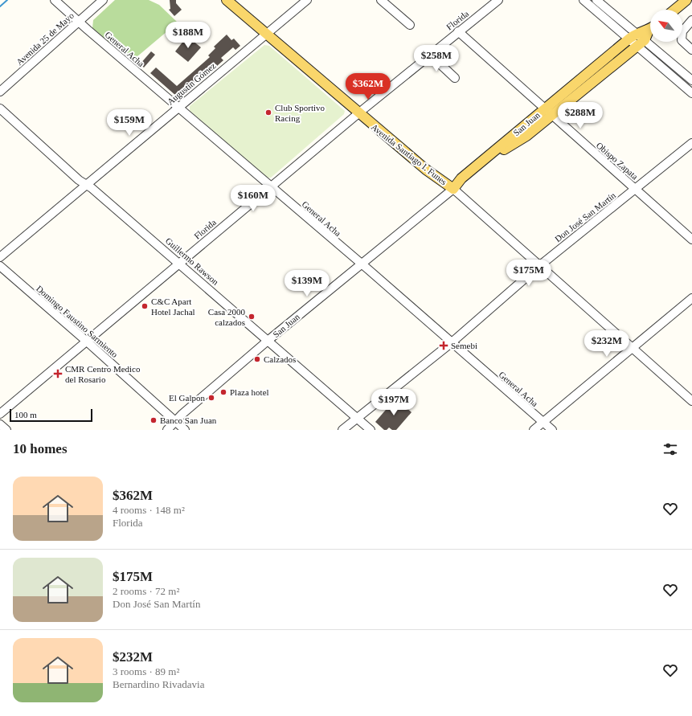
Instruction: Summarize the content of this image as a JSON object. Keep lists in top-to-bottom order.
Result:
{
  "streets": {
    "main road": ["San Juan", "Avenida Santiago I. Funes"],
    "street": [
      "Florida",
      "Avenida 25 de Mayo",
      "General Acha",
      "Augustin Gómez",
      "Obispo Zapata",
      "Don José San Martín",
      "Guillermo Rawson",
      "Domingo Faustino Sarmiento"
    ]
  },
  "crossings": [
    ["Florida", "General Acha"],
    ["Florida", "Avenida Santiago I. Funes"],
    ["Florida", "Obispo Zapata"],
    ["Florida", "Guillermo Rawson"],
    ["Florida", "Domingo Faustino Sarmiento"],
    ["Avenida 25 de Mayo", "General Acha"],
    ["General Acha", "Augustin Gómez"],
    ["General Acha", "San Juan"],
    ["General Acha", "Don José San Martín"],
    ["Augustin Gómez", "Avenida Santiago I. Funes"],
    ["Augustin Gómez", "Guillermo Rawson"],
    ["San Juan", "Avenida Santiago I. Funes"],
    ["San Juan", "Obispo Zapata"],
    ["San Juan", "Guillermo Rawson"],
    ["San Juan", "Domingo Faustino Sarmiento"],
    ["Obispo Zapata", "Don José San Martín"],
    ["Don José San Martín", "Guillermo Rawson"]
  ],
  "places": {
    "other": [
      "Club Sportivo Racing",
      "C&C Apart Hotel Jachal",
      "Casa 2000 calzados",
      "Calzados",
      "Plaza hotel",
      "El Galpon",
      "Banco San Juan"
    ],
    "health": ["Semebi", "CMR Centro Medico del Rosario"]
  },
  "scale_bar": "100 m",
  "north": "top left",
  "page": {
    "price": [
      "$188M",
      "$258M",
      "$362M",
      "$288M",
      "$159M",
      "$160M",
      "$175M",
      "$139M",
      "$232M",
      "$197M"
    ],
    "scale": "100 m",
    "heading": "10 homes",
    "list": [
      {
        "name": "$362M",
        "note": "4 rooms · 148 m² · Florida"
      },
      {
        "name": "$175M",
        "note": "2 rooms · 72 m² · Don José San Martín"
      },
      {
        "name": "$232M",
        "note": "3 rooms · 89 m² · Bernardino Rivadavia"
      }
    ]
  }
}
